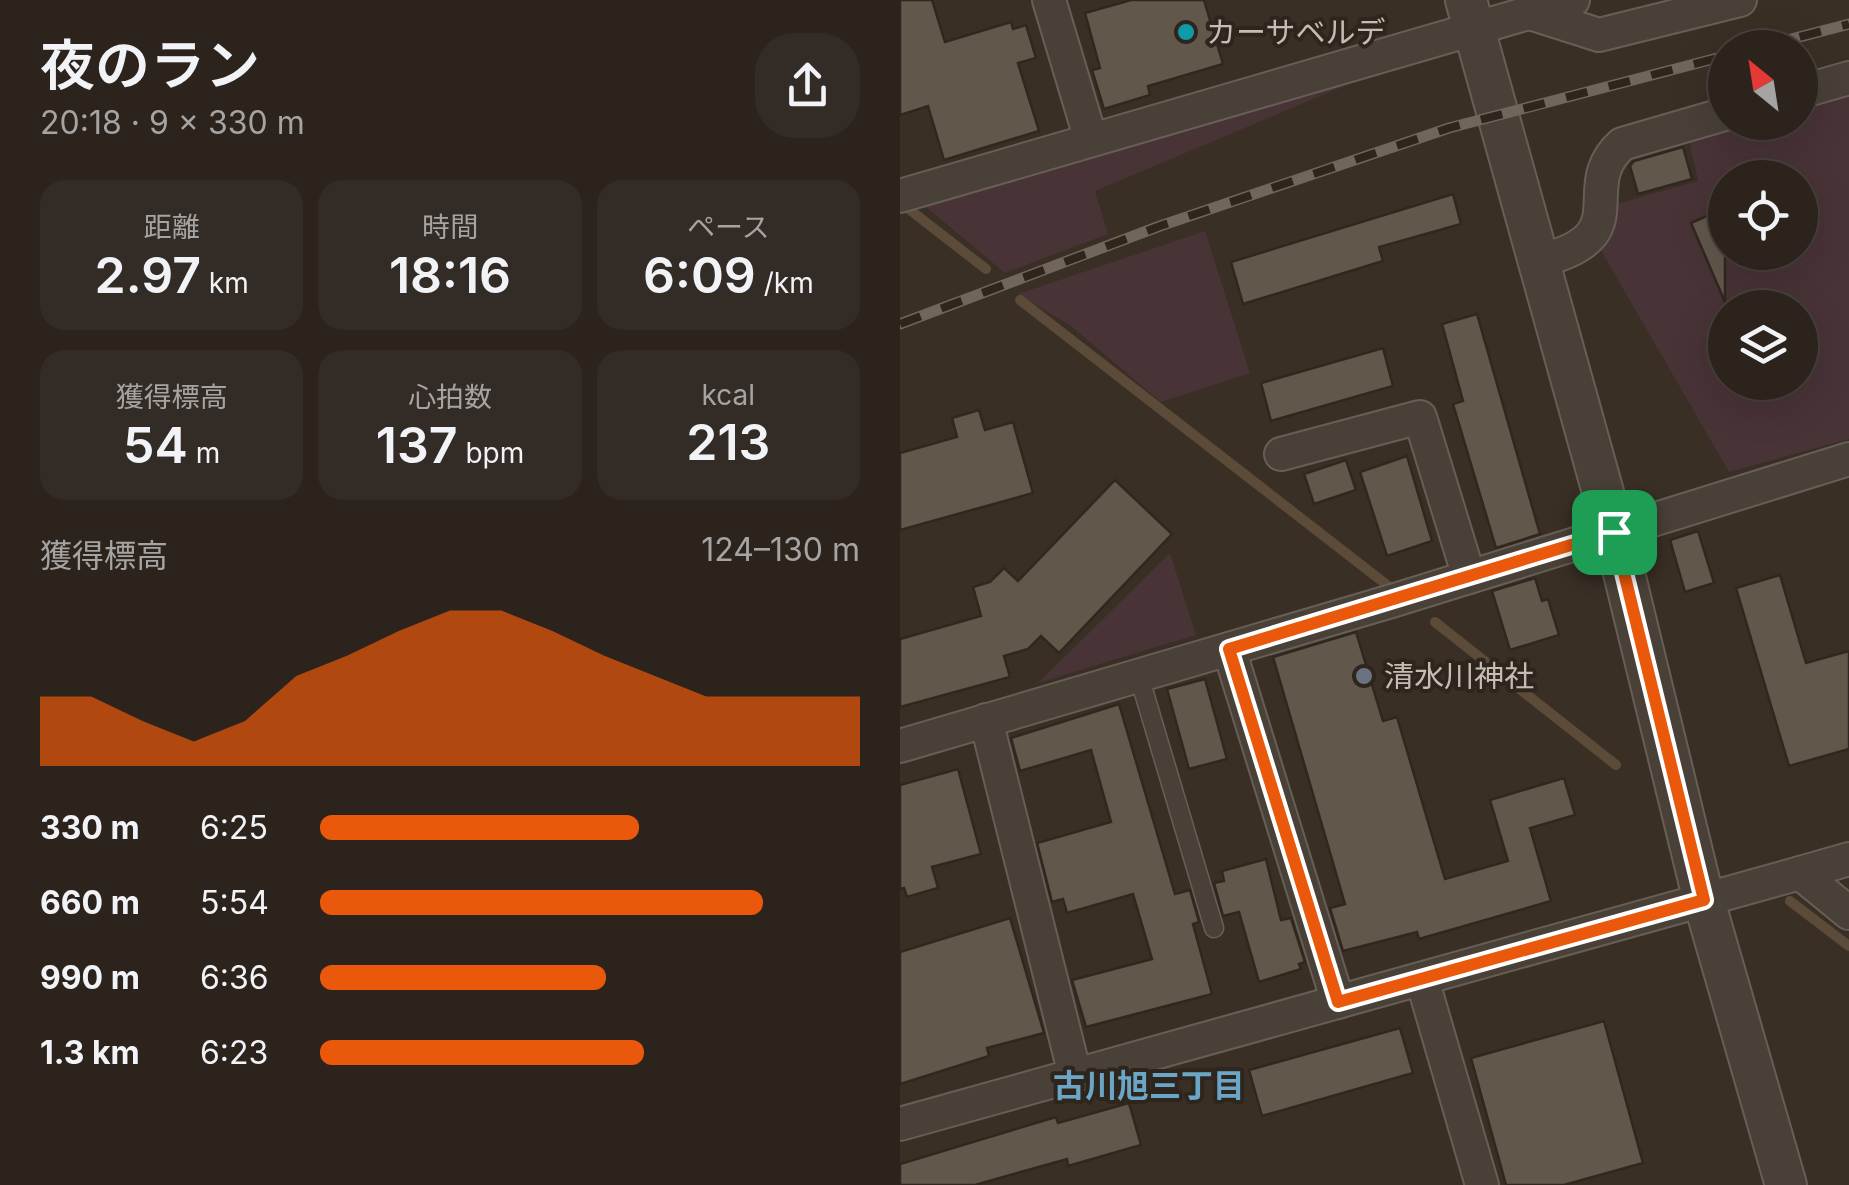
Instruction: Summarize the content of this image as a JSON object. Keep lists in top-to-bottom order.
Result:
{
  "districts": ["古川旭三丁目"],
  "places": ["カーサベルデ", "清水川神社"],
  "north": "top left",
  "page": {
    "heading": ["夜のラン", "20:18 · 9 × 330 m"],
    "stats": [
      ["距離", "2.97 km"],
      ["時間", "18:16"],
      ["ペース", "6:09 /km"],
      ["獲得標高", "54 m"],
      ["心拍数", "137 bpm"],
      ["kcal", "213"]
    ],
    "chart": ["獲得標高", "124–130 m"],
    "list": [
      {
        "name": "330 m",
        "note": "6:25"
      },
      {
        "name": "660 m",
        "note": "5:54"
      },
      {
        "name": "990 m",
        "note": "6:36"
      },
      {
        "name": "1.3 km",
        "note": "6:23"
      }
    ]
  }
}
